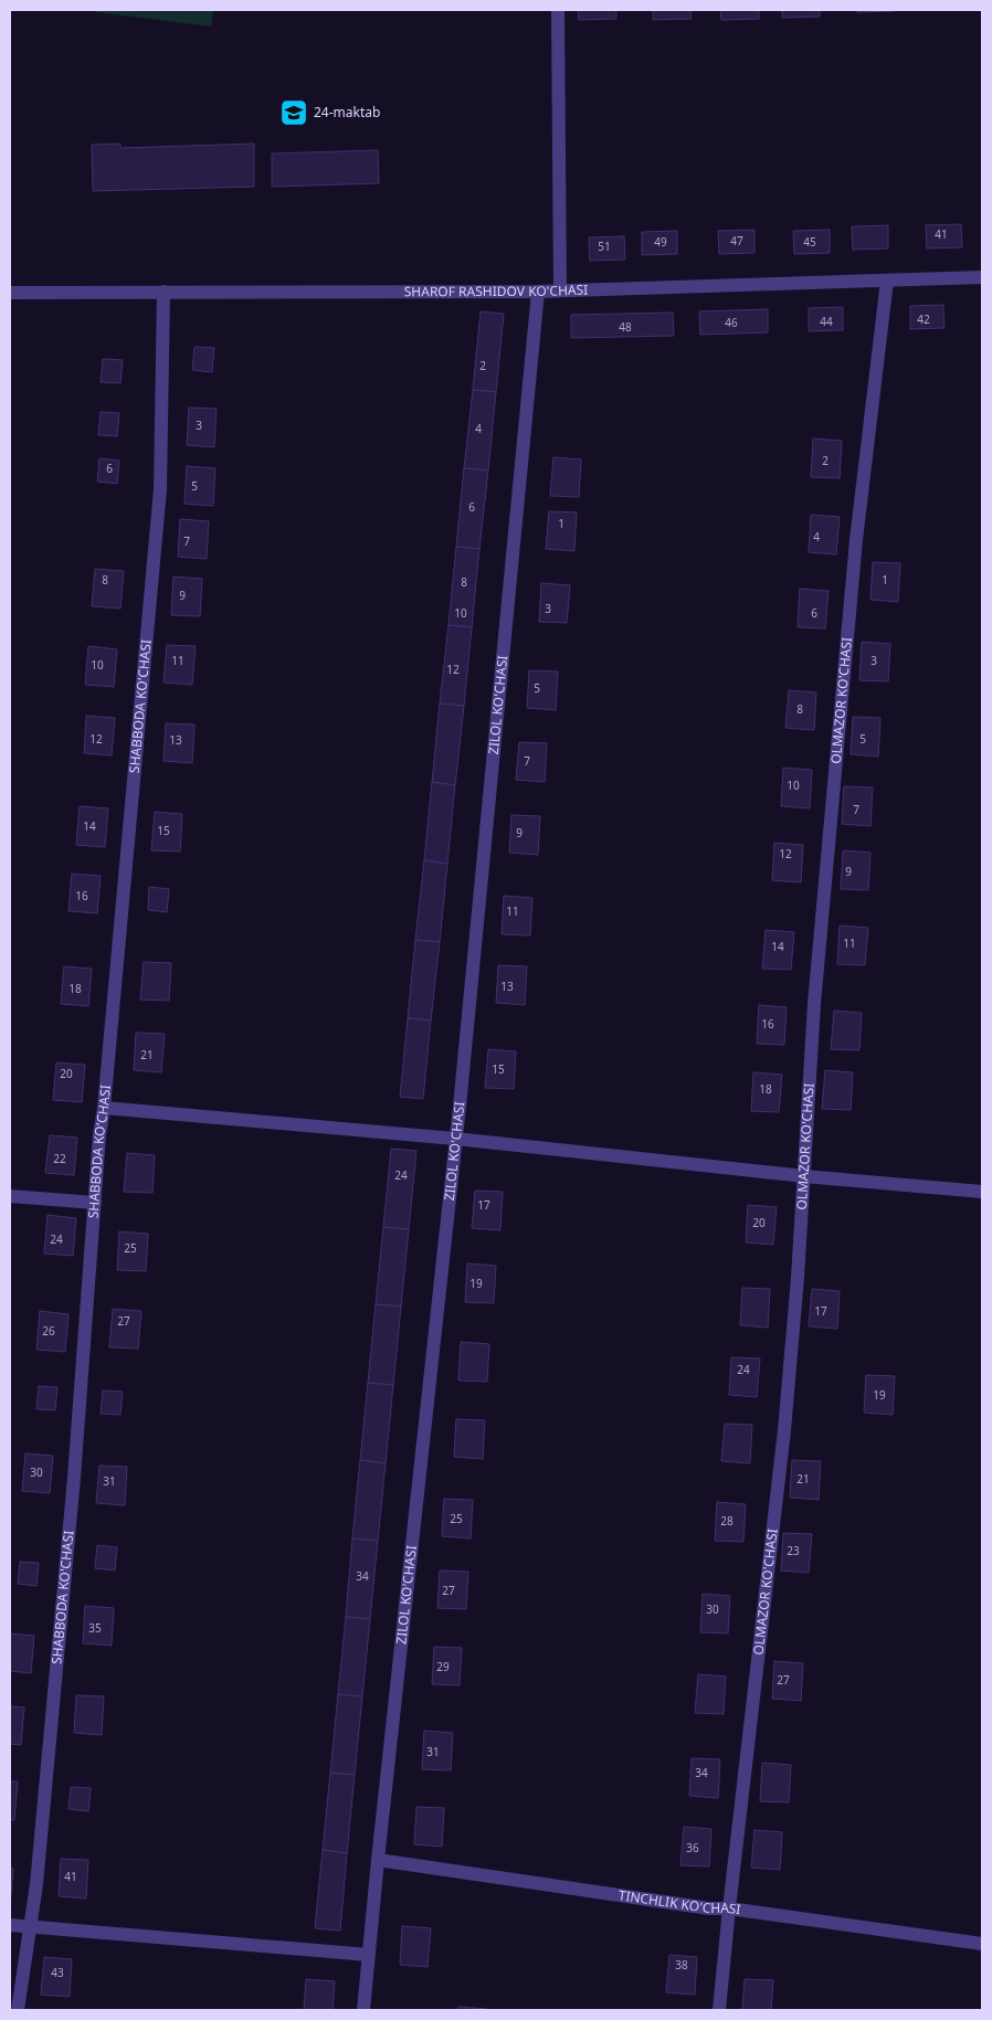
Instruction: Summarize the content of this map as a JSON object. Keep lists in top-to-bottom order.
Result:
{
  "streets": {
    "street": [
      "SHAROF RASHIDOV KO'CHASI",
      "OLMAZOR KO'CHASI",
      "ZILOL KO'CHASI",
      "SHABBODA KO'CHASI",
      "TINCHLIK KO'CHASI"
    ]
  },
  "crossings": [
    ["SHAROF RASHIDOV KO'CHASI", "OLMAZOR KO'CHASI"],
    ["SHAROF RASHIDOV KO'CHASI", "ZILOL KO'CHASI"],
    ["SHAROF RASHIDOV KO'CHASI", "SHABBODA KO'CHASI"],
    ["OLMAZOR KO'CHASI", "TINCHLIK KO'CHASI"],
    ["ZILOL KO'CHASI", "TINCHLIK KO'CHASI"]
  ],
  "places": {
    "school or university": ["24-maktab"]
  },
  "house_numbers": [
    "41",
    "47",
    "49",
    "45",
    "51",
    "42",
    "44",
    "46",
    "48",
    "2",
    "3",
    "4",
    "2",
    "6",
    "5",
    "6",
    "1",
    "4",
    "7",
    "8",
    "1",
    "8",
    "9",
    "3",
    "10",
    "6",
    "11",
    "3",
    "10",
    "12",
    "5",
    "8",
    "12",
    "5",
    "13",
    "7",
    "10",
    "7",
    "14",
    "15",
    "9",
    "12",
    "9",
    "16",
    "11",
    "11",
    "14",
    "13",
    "18",
    "16",
    "21",
    "15",
    "20",
    "18",
    "22",
    "24",
    "17",
    "20",
    "24",
    "25",
    "19",
    "17",
    "27",
    "26",
    "24",
    "19",
    "30",
    "21",
    "31",
    "25",
    "28",
    "23",
    "34",
    "27",
    "30",
    "35",
    "29",
    "27",
    "31",
    "34",
    "36",
    "41",
    "38",
    "43"
  ]
}
